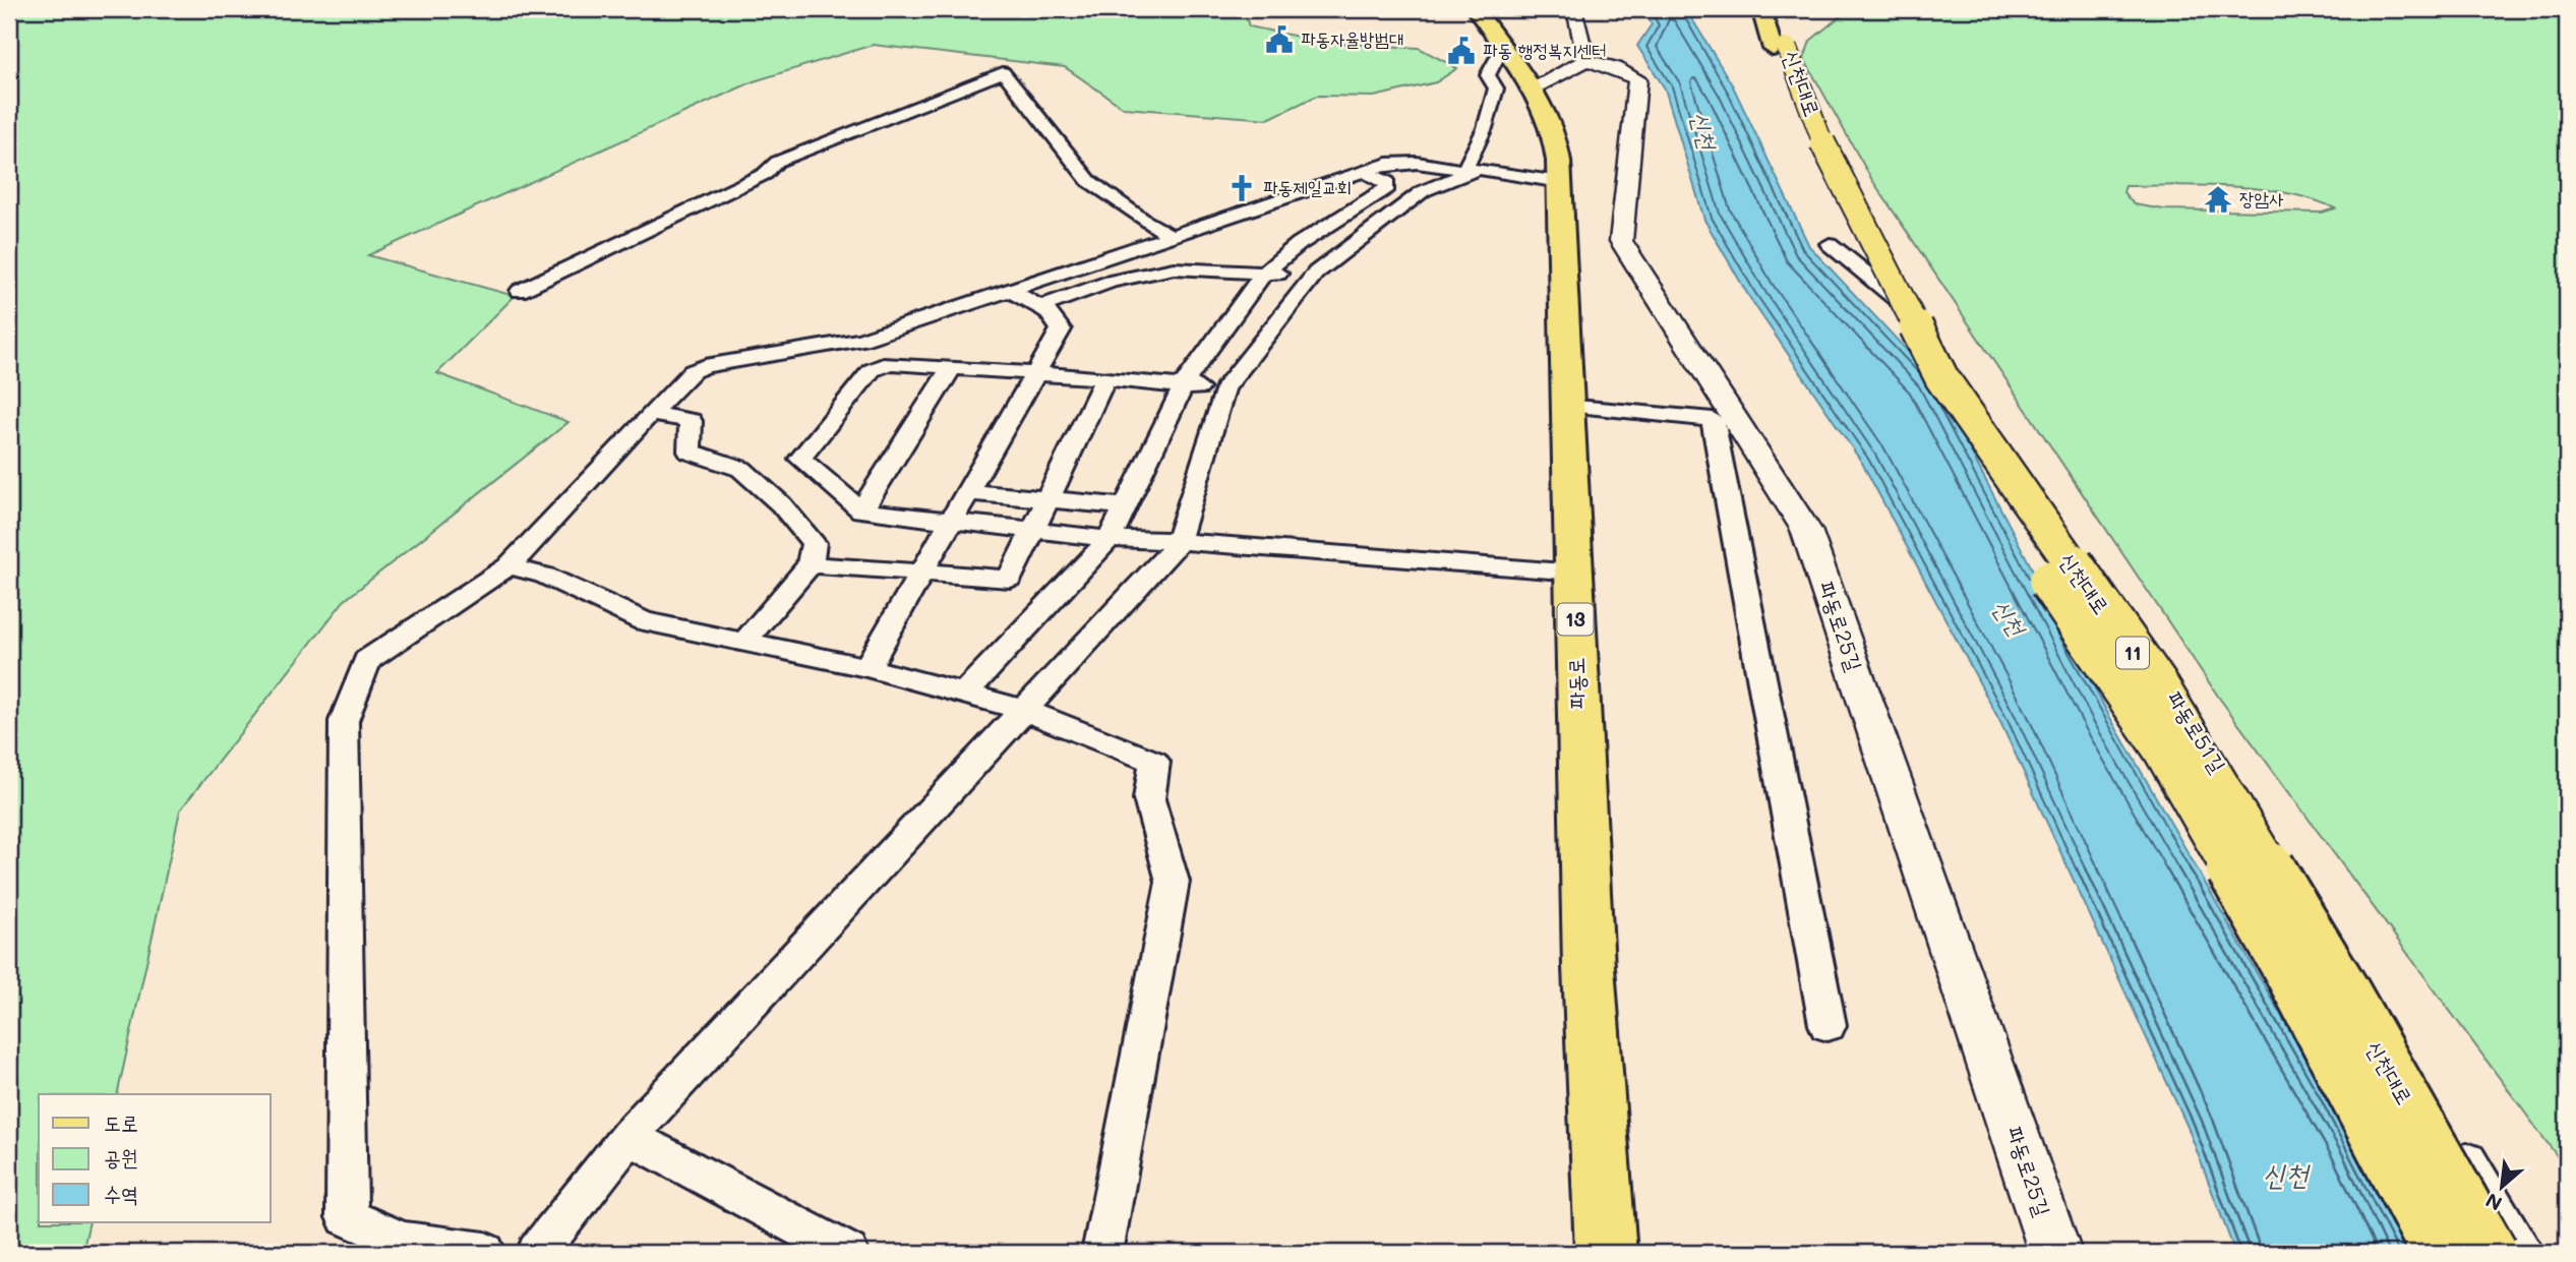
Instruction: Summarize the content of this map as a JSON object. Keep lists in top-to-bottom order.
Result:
{
  "streets": {
    "main road": [
      "신천대로",
      "13",
      "11",
      "파동로"
    ],
    "street": ["파동로25길", "파동로51길"]
  },
  "water": ["신천"],
  "places": {
    "public building": ["파동자율방범대", "파동 행정복지센터"],
    "church": ["파동제일교회"],
    "temple": ["장암사"]
  },
  "legend": ["도로", "공원", "수역"],
  "north": "bottom left"
}
